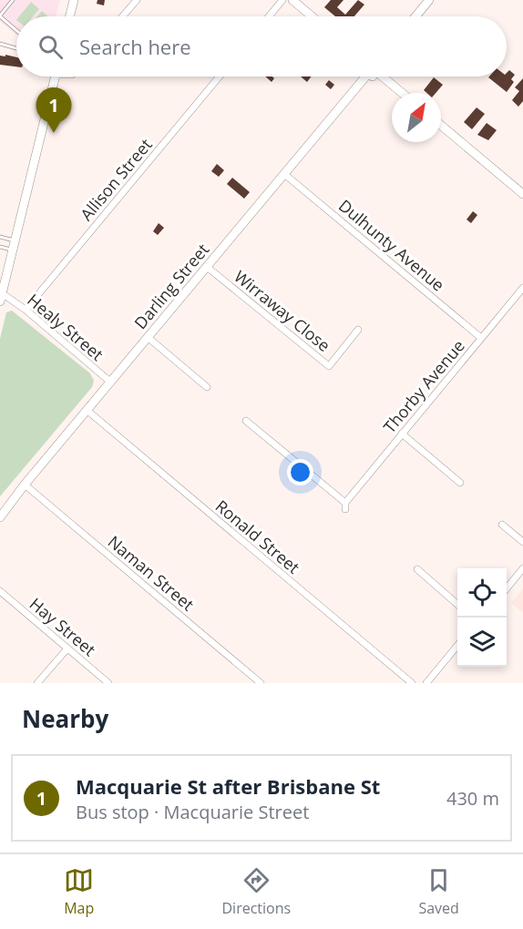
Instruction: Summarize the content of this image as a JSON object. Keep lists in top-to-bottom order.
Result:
{
  "streets": {
    "street": [
      "Allison Street",
      "Dulhunty Avenue",
      "Darling Street",
      "Wirraway Close",
      "Healy Street",
      "Thorby Avenue",
      "Ronald Street",
      "Naman Street",
      "Hay Street"
    ]
  },
  "crossings": [
    ["Allison Street", "Healy Street"],
    ["Dulhunty Avenue", "Darling Street"],
    ["Dulhunty Avenue", "Thorby Avenue"],
    ["Darling Street", "Wirraway Close"],
    ["Darling Street", "Healy Street"],
    ["Darling Street", "Ronald Street"],
    ["Darling Street", "Naman Street"]
  ],
  "north": "top right",
  "page": {
    "search": "Search here",
    "pins": "1",
    "heading": "Nearby",
    "list": [
      {
        "mark": "1",
        "name": "Macquarie St after Brisbane St",
        "note": "Bus stop · Macquarie Street",
        "value": "430 m"
      }
    ],
    "nav": ["Map", "Directions", "Saved"]
  }
}
